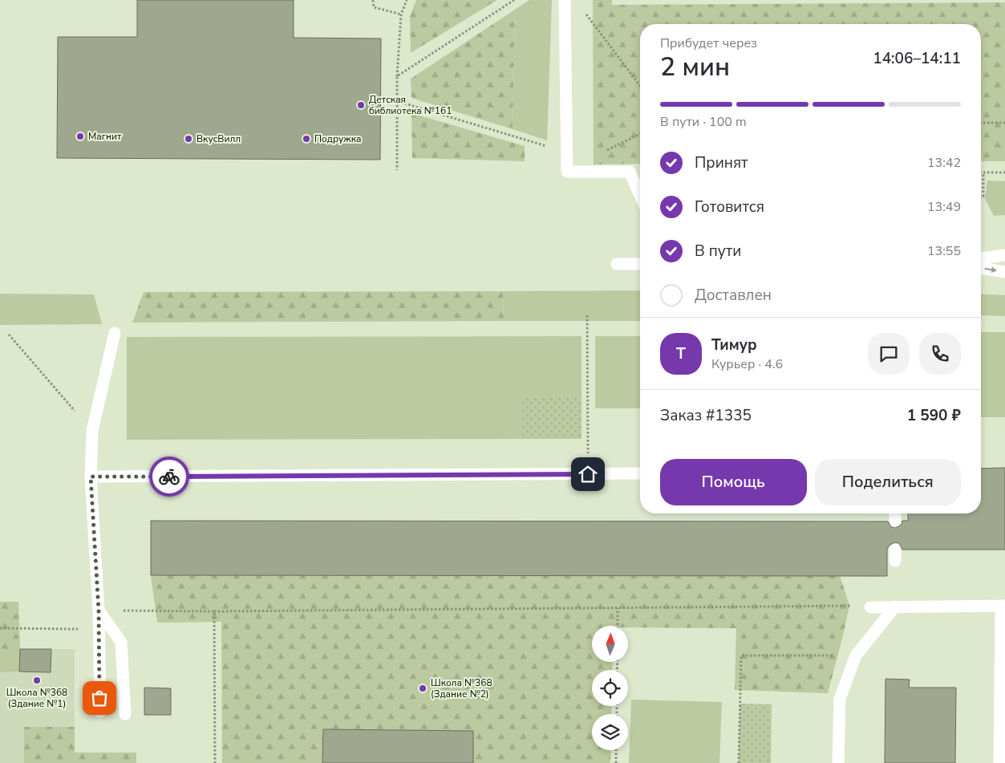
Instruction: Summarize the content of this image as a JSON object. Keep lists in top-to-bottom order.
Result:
{
  "places": [
    "Детская библиотека №161",
    "Магнит",
    "ВкусВилл",
    "Подружка",
    "Школа №368 (Здание №1)",
    "Школа №368 (Здание №2)"
  ],
  "north": "top",
  "page": {
    "heading": ["2 мин", "Прибудет через", "14:06–14:11"],
    "panel": [
      "Тимур",
      "Курьер · 4.6",
      "Заказ #1335",
      "1 590 ₽"
    ],
    "bar": "В пути · 100 m",
    "list": [
      ["Принят", "13:42"],
      ["Готовится", "13:49"],
      ["В пути", "13:55"],
      "Доставлен"
    ],
    "round": "Т",
    "buttons": ["Помощь", "Поделиться"]
  }
}
